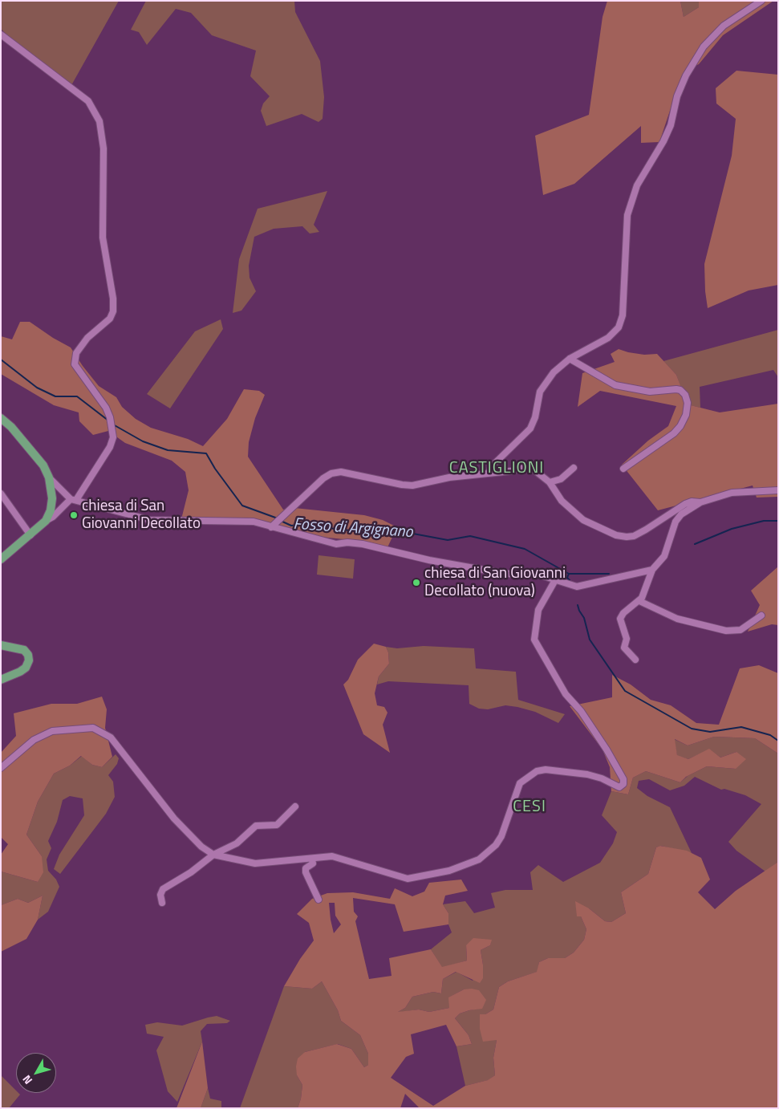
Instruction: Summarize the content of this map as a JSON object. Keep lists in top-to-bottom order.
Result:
{
  "districts": ["CASTIGLIONI", "CESI"],
  "water": ["Fosso di Argignano"],
  "places": ["chiesa di San Giovanni Decollato", "chiesa di San Giovanni Decollato (nuova)"],
  "north": "bottom left"
}
